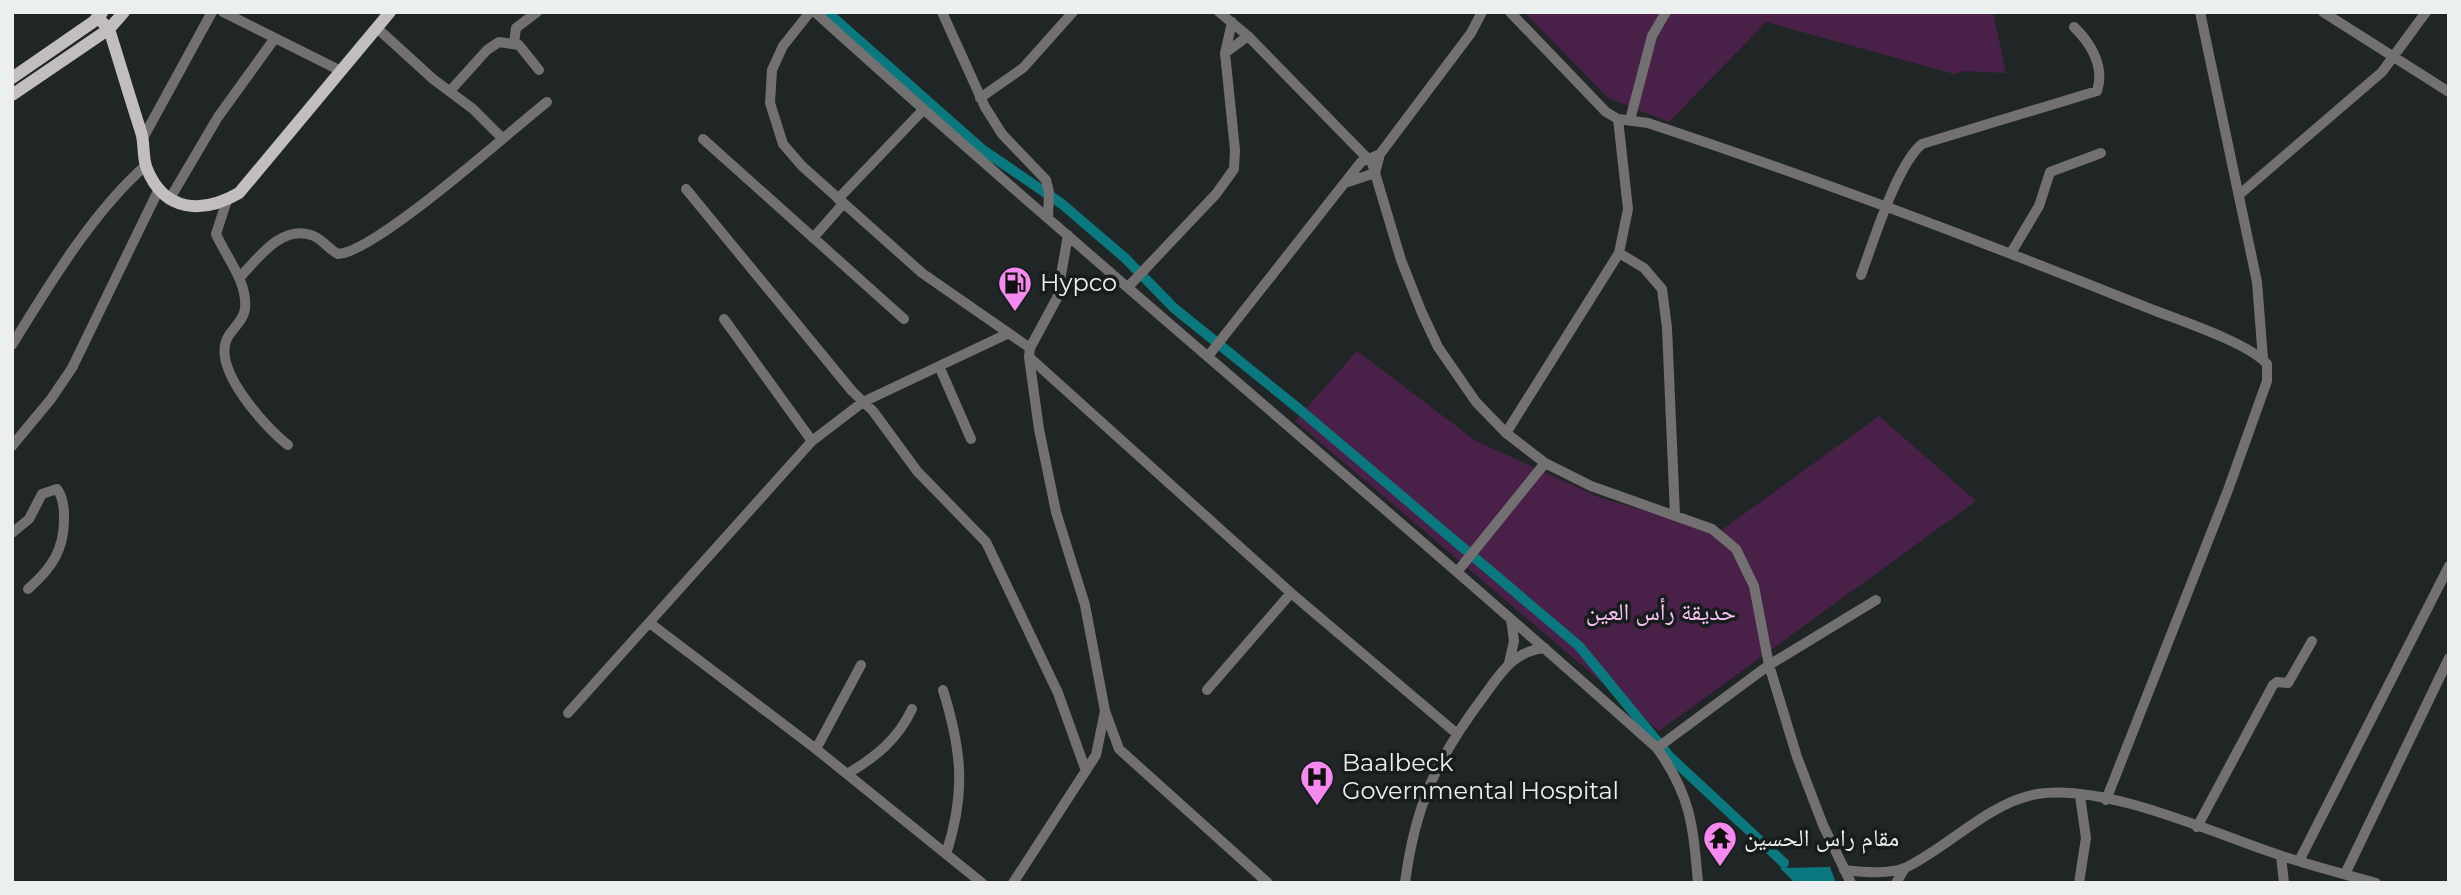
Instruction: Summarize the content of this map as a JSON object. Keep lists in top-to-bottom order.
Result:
{
  "parks": ["حديقة رأس العين"],
  "places": {
    "fuel station": ["Hypco"],
    "hospital": ["Baalbeck Governmental Hospital"],
    "temple": ["مقام راس الحسين"]
  }
}
